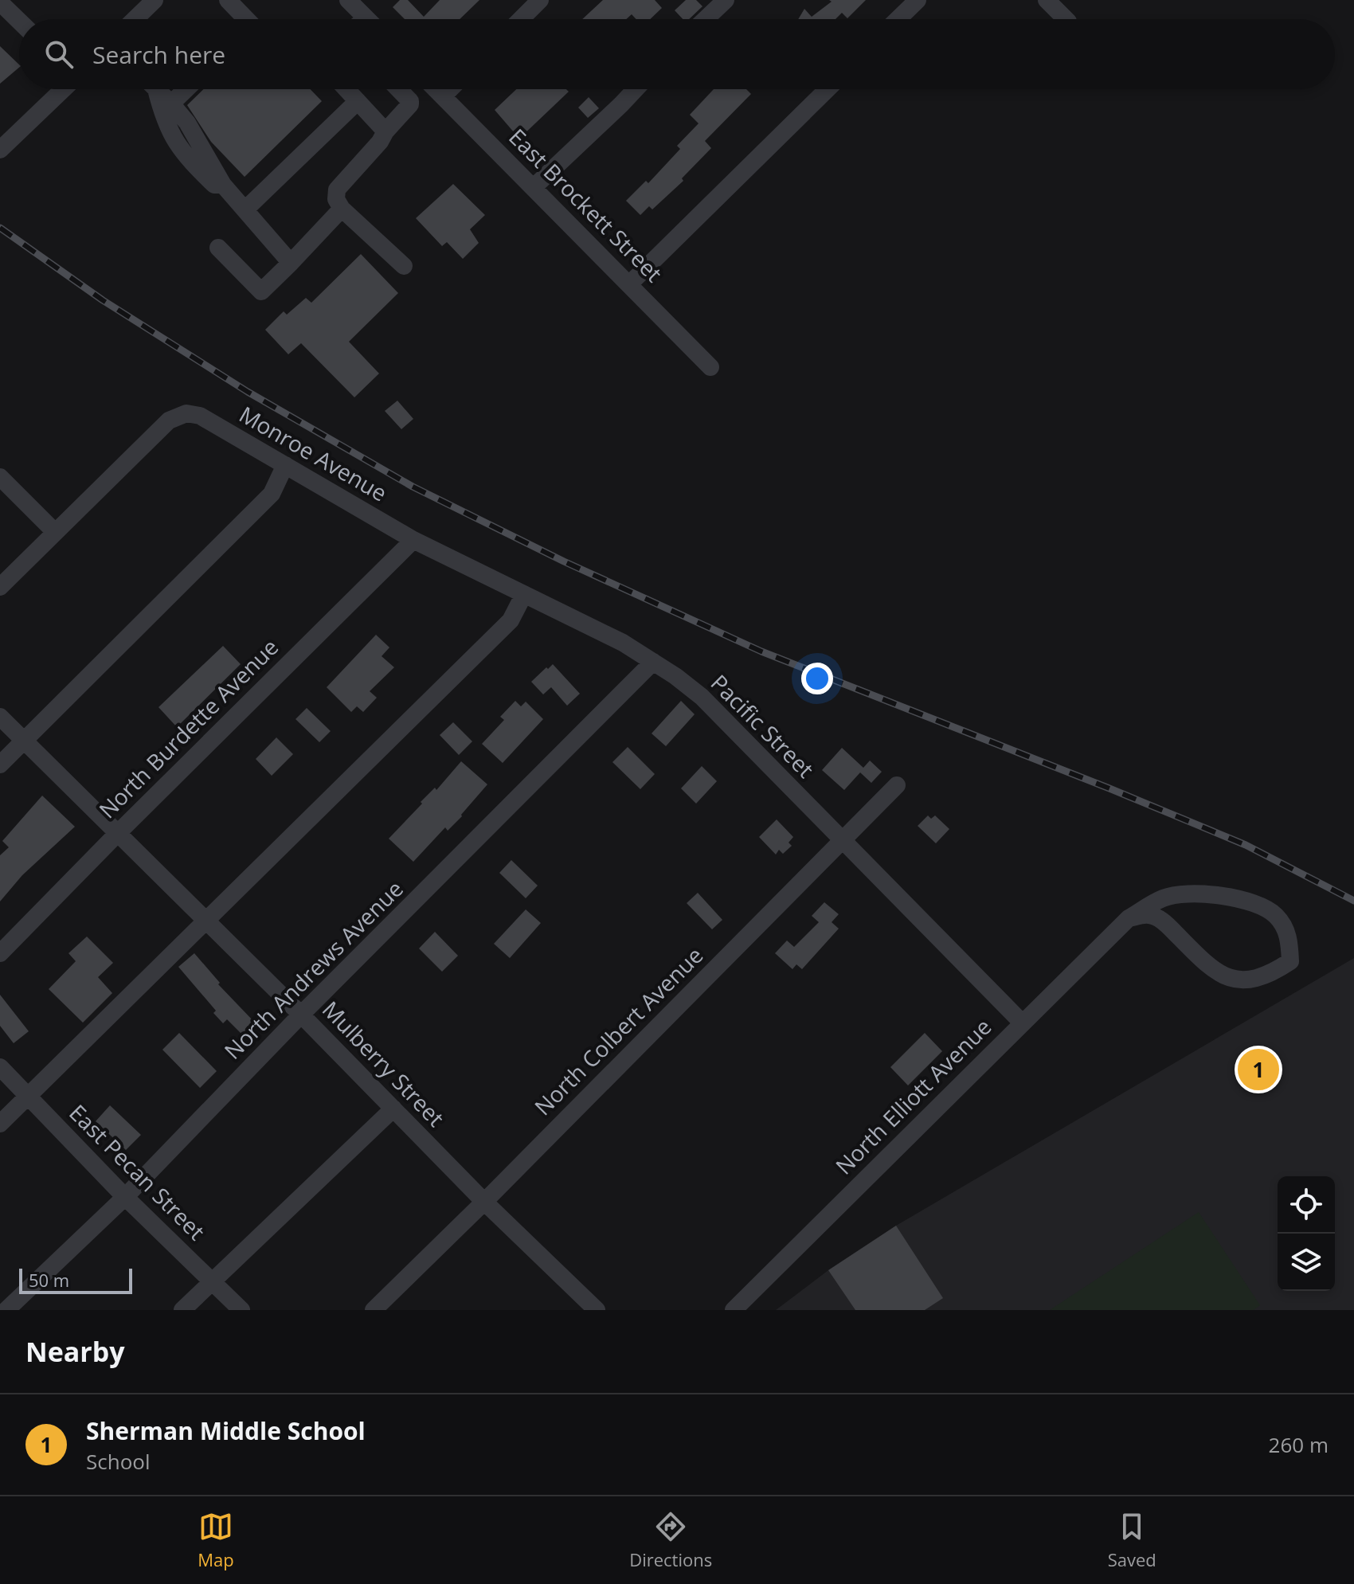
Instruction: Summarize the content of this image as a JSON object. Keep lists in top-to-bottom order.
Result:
{
  "streets": {
    "street": [
      "East Brockett Street",
      "Monroe Avenue",
      "Pacific Street",
      "North Burdette Avenue",
      "North Andrews Avenue",
      "North Colbert Avenue",
      "Mulberry Street",
      "North Elliott Avenue",
      "East Pecan Street"
    ]
  },
  "crossings": [
    ["Monroe Avenue", "Pacific Street"],
    ["Monroe Avenue", "North Burdette Avenue"],
    ["Pacific Street", "North Burdette Avenue"],
    ["Pacific Street", "North Andrews Avenue"],
    ["Pacific Street", "North Colbert Avenue"],
    ["Pacific Street", "North Elliott Avenue"],
    ["North Burdette Avenue", "Mulberry Street"],
    ["North Andrews Avenue", "Mulberry Street"],
    ["North Andrews Avenue", "East Pecan Street"],
    ["North Colbert Avenue", "Mulberry Street"]
  ],
  "scale_bar": "50 m",
  "page": {
    "search": "Search here",
    "pins": "1",
    "scale": "50 m",
    "heading": "Nearby",
    "list": [
      {
        "mark": "1",
        "name": "Sherman Middle School",
        "note": "School",
        "value": "260 m"
      }
    ],
    "nav": ["Map", "Directions", "Saved"]
  }
}
